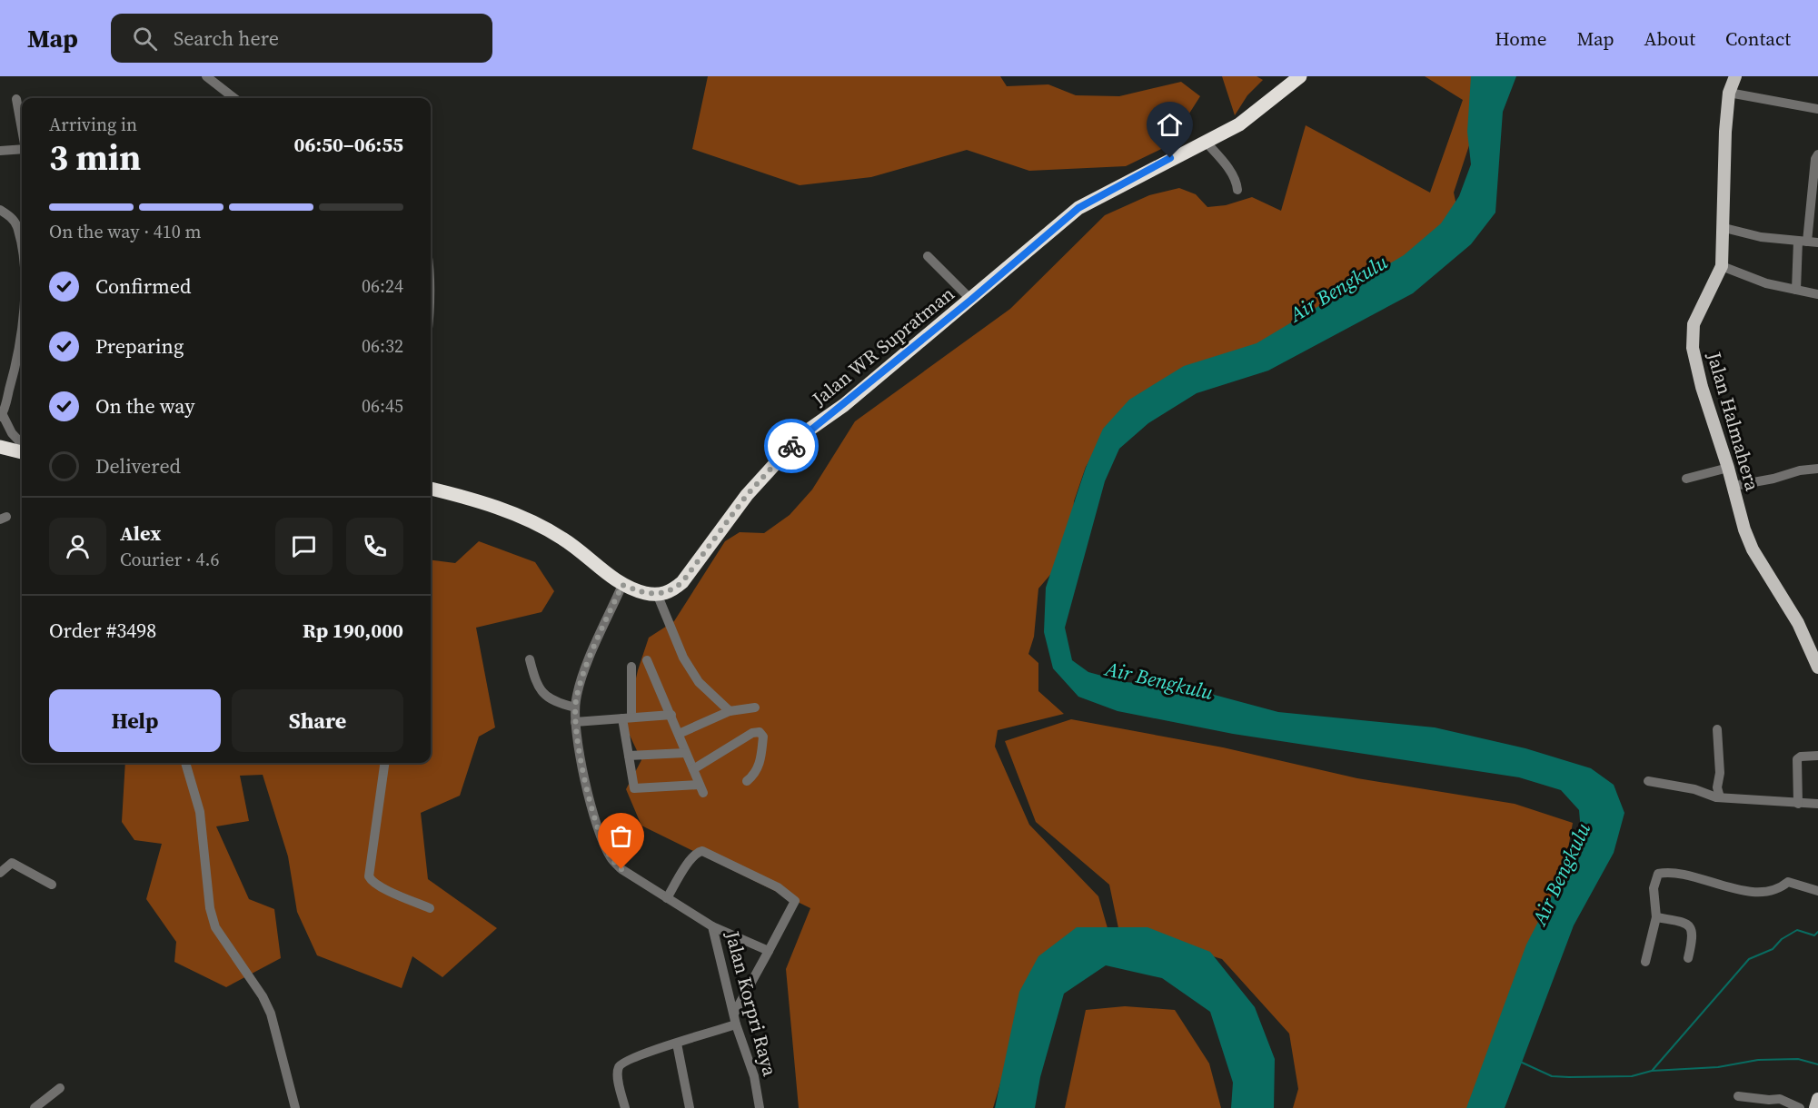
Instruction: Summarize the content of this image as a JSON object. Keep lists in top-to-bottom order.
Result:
{
  "streets": {
    "highway": ["Jalan WR Supratman"],
    "main road": ["Jalan Halmahera"],
    "street": ["Jalan Korpri Raya"]
  },
  "water": ["Air Bengkulu"],
  "page": {
    "header": "Map",
    "search": "Search here",
    "nav": [
      "Home",
      "Map",
      "About",
      "Contact"
    ],
    "heading": ["3 min", "Arriving in", "06:50–06:55"],
    "panel": [
      "Alex",
      "Courier · 4.6",
      "Order #3498",
      "Rp 190,000"
    ],
    "bar": "On the way · 410 m",
    "list": [
      ["Confirmed", "06:24"],
      ["Preparing", "06:32"],
      ["On the way", "06:45"],
      "Delivered"
    ],
    "buttons": ["Help", "Share"]
  }
}
